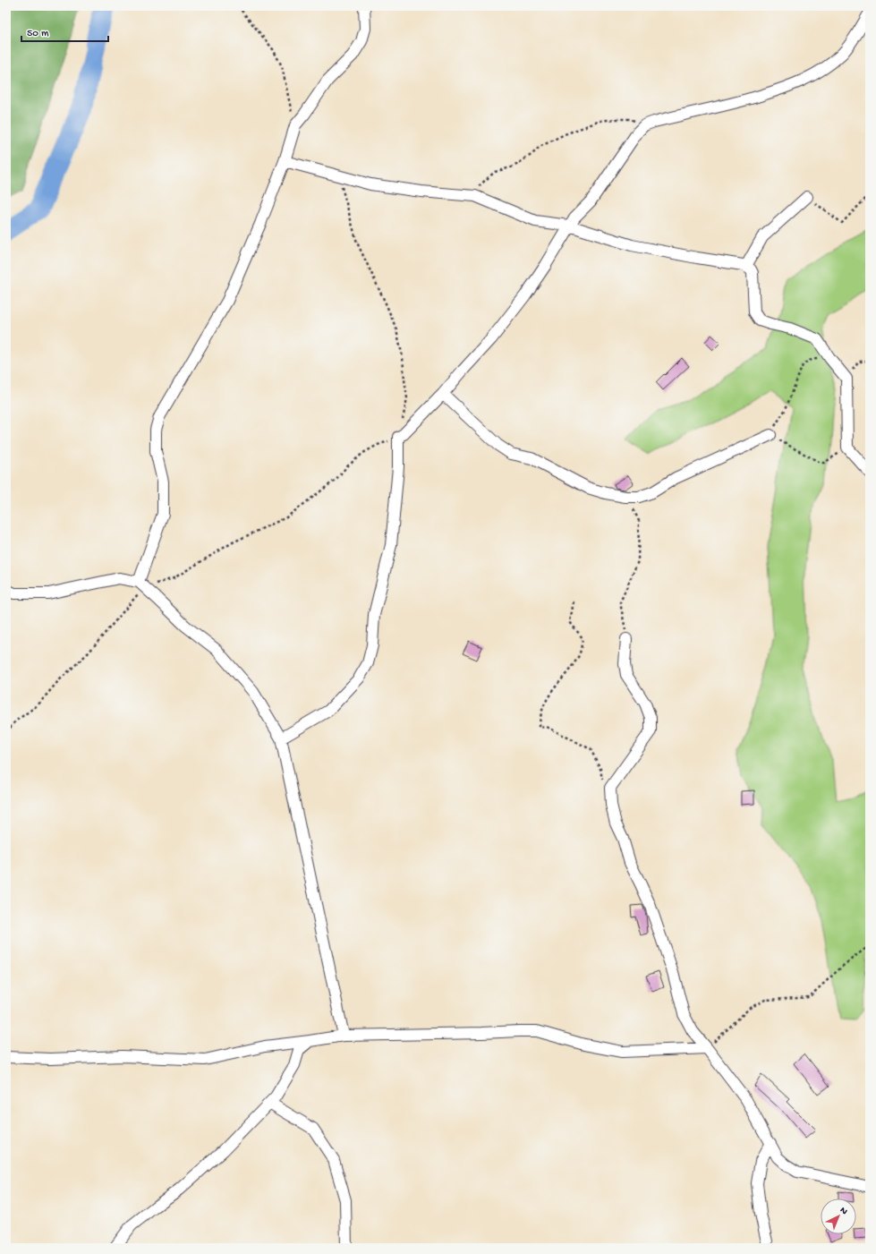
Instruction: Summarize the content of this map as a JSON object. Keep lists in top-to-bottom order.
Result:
{
  "scale_bar": "50 m",
  "north": "top right"
}
